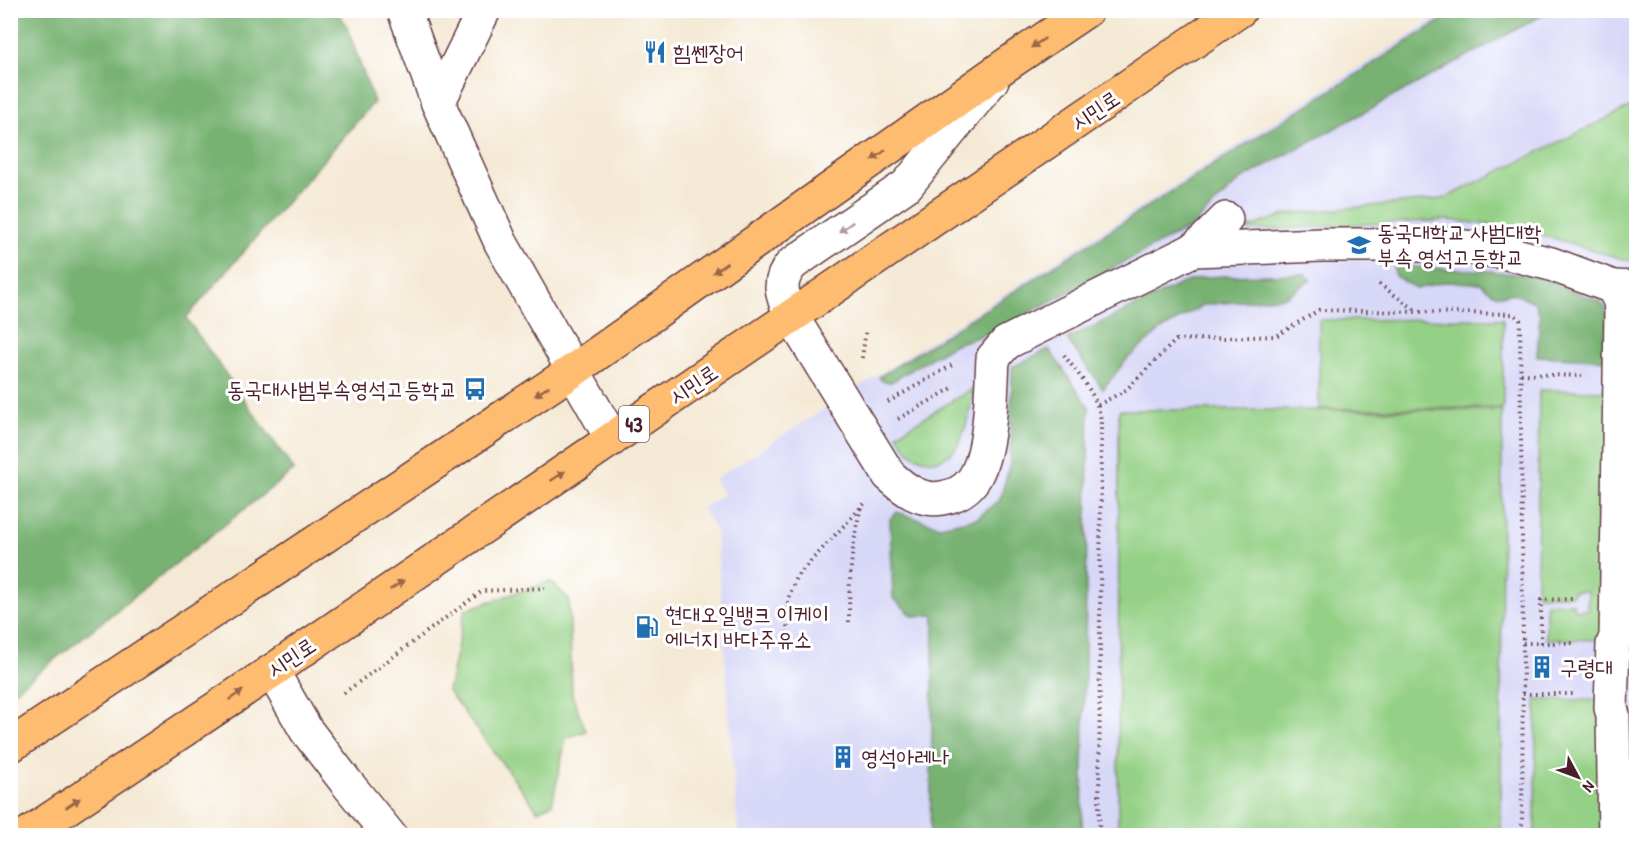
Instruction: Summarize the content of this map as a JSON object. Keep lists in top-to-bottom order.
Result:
{
  "streets": {
    "main road": ["시민로", "43"]
  },
  "places": {
    "restaurant": ["힘쎈장어"],
    "school or university": ["동국대학교 사범대학 부속 영석고등학교"],
    "bus stop": ["동국대사범부속영석고등학교"],
    "fuel station": ["현대오일뱅크 이케이 에너지 바다주유소"],
    "building": ["구령대", "영석아레나"]
  },
  "north": "bottom right"
}
